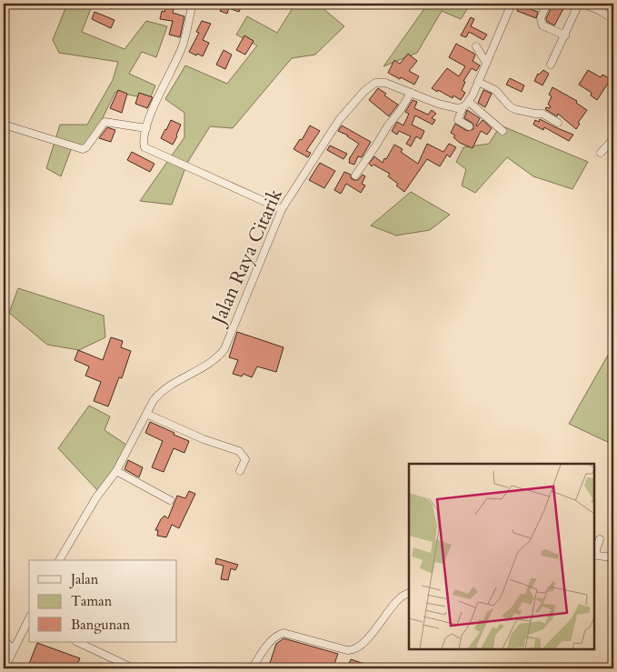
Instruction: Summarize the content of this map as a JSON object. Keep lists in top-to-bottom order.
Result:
{
  "streets": {
    "street": ["Jalan Raya Citarik"]
  },
  "legend": ["Jalan", "Taman", "Bangunan"]
}
